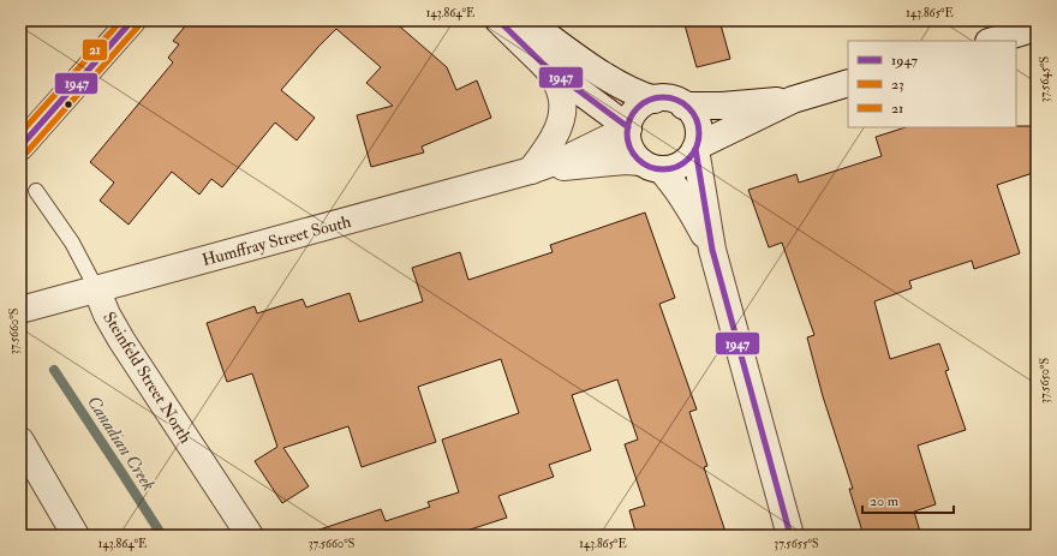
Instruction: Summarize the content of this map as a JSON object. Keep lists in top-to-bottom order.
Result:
{
  "streets": {
    "street": ["Humffray Street South", "Steinfeld Street North"]
  },
  "crossings": [
    ["Humffray Street South", "Steinfeld Street North"]
  ],
  "water": ["Canadian Creek"],
  "lines": ["transit line 1947", "transit line 21", "transit line 23"],
  "legend": ["1947", "23", "21"],
  "scale_bar": "20 m",
  "coordinates": [
    "143.864°E",
    "143.865°E",
    "37.5645°S",
    "37.5660°S",
    "37.5650°S",
    "37.5655°S"
  ]
}
